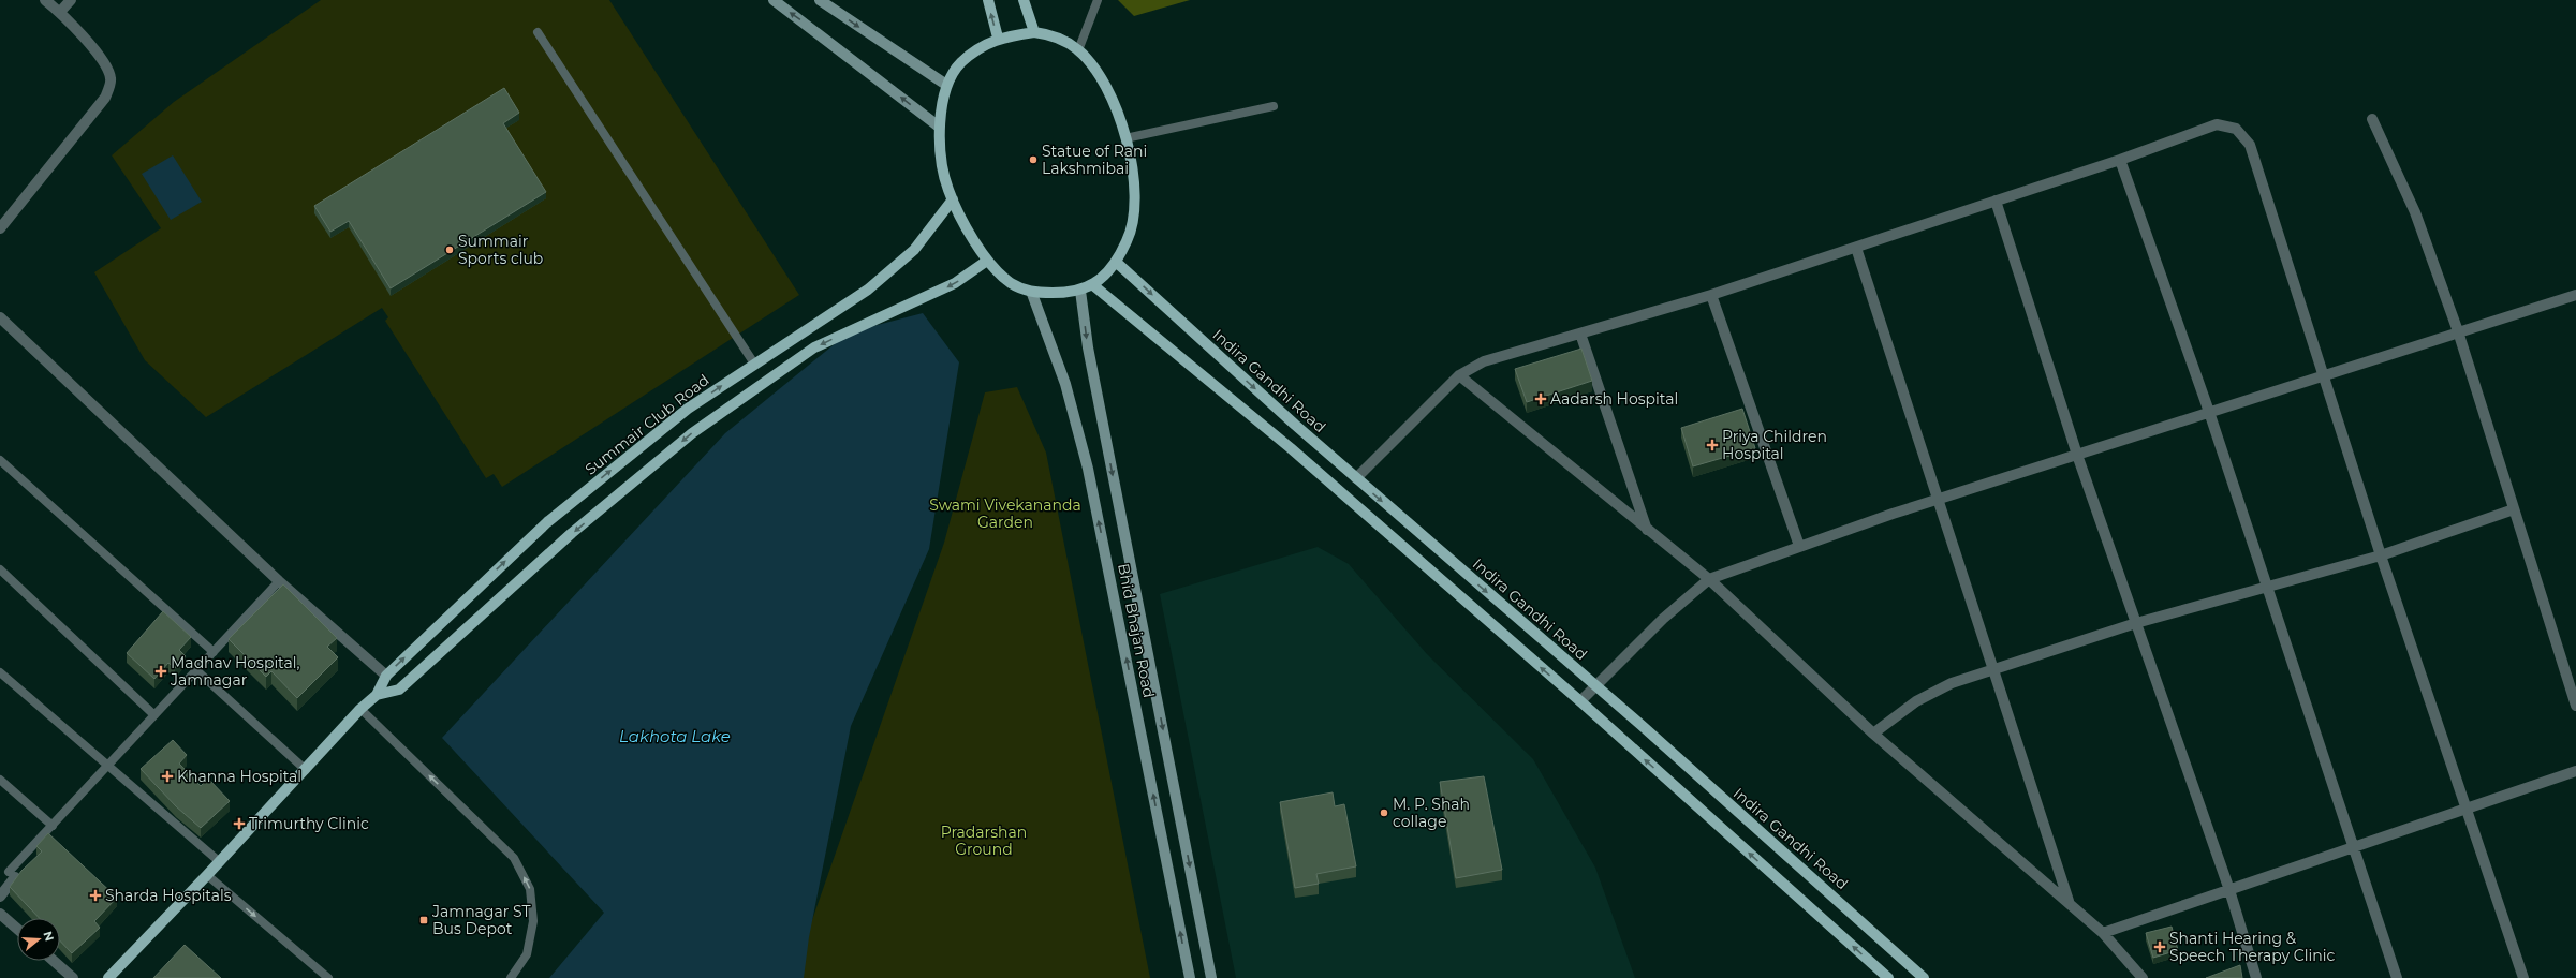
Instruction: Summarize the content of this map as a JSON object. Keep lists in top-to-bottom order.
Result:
{
  "streets": {
    "main road": ["Indira Gandhi Road", "Summair Club Road", "Bhid Bhajan Road"]
  },
  "water": ["Lakhota Lake"],
  "parks": ["Swami Vivekananda Garden", "Pradarshan Ground"],
  "places": {
    "other": ["Statue of Rani Lakshmibai", "Summair Sports club", "M. P. Shah collage"],
    "health": [
      "Aadarsh Hospital",
      "Priya Children Hospital",
      "Madhav Hospital, Jamnagar",
      "Khanna Hospital",
      "Trimurthy Clinic",
      "Sharda Hospitals",
      "Shanti Hearing & Speech Therapy Clinic"
    ],
    "transit": ["Jamnagar ST Bus Depot"]
  },
  "north": "right"
}
